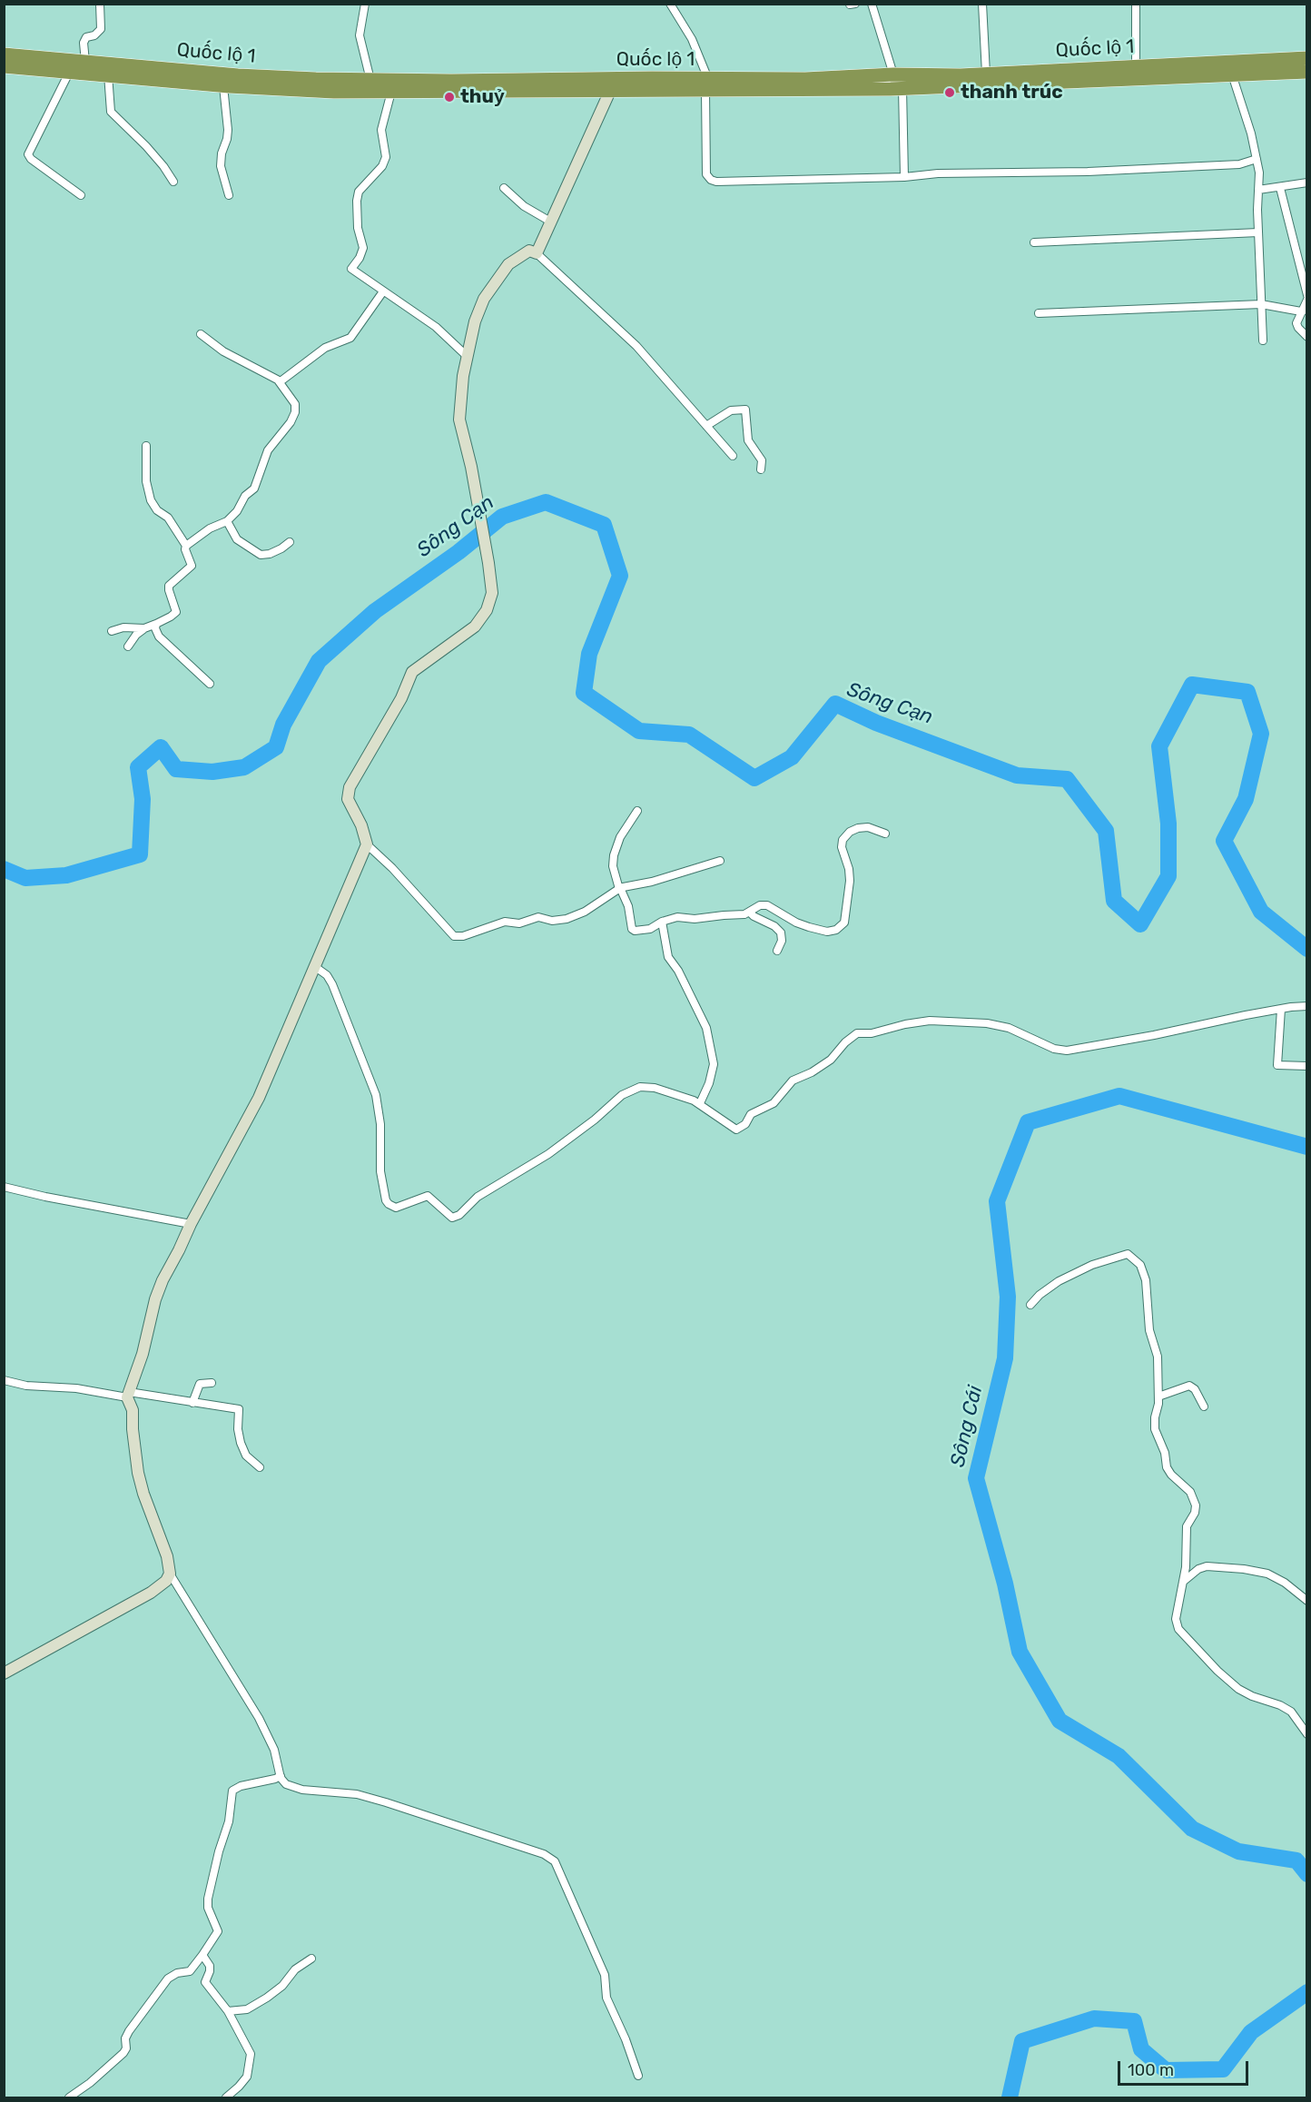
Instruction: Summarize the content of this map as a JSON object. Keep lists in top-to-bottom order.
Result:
{
  "streets": {
    "highway": ["Quốc lộ 1"]
  },
  "water": ["Sông Cạn", "Sông Cái"],
  "places": ["thanh trúc", "thuỷ"],
  "scale_bar": "100 m"
}
